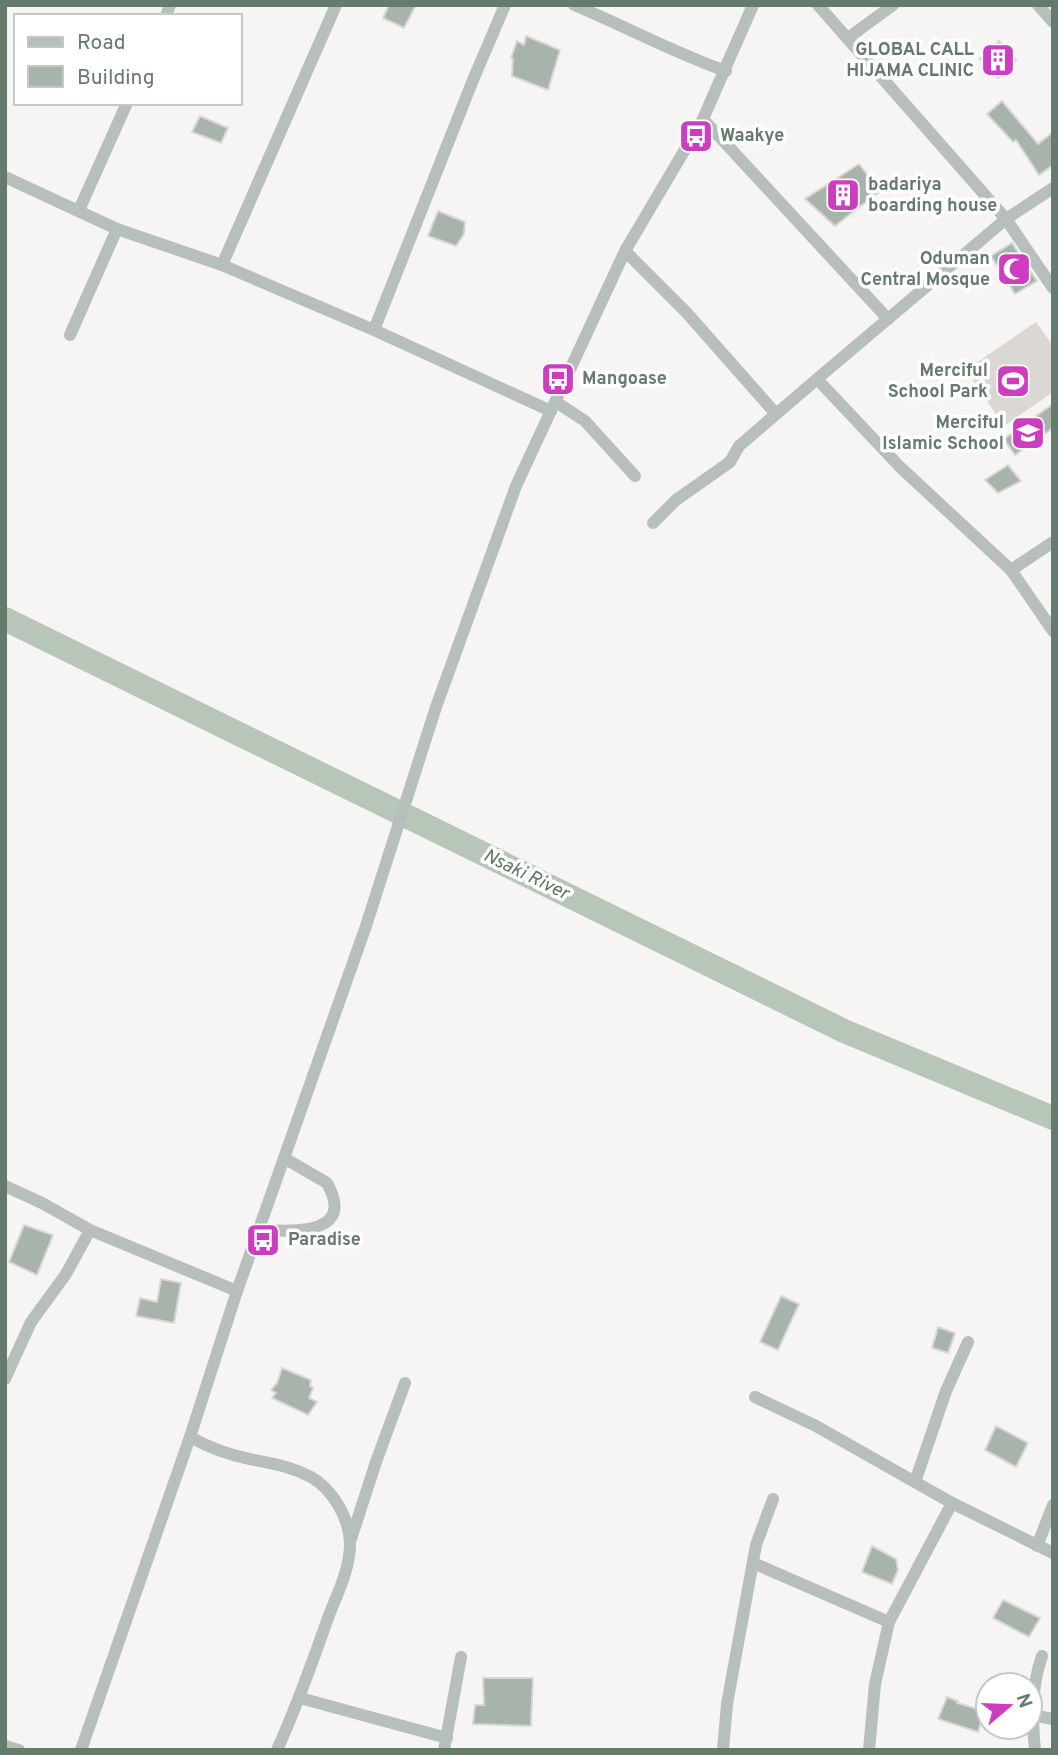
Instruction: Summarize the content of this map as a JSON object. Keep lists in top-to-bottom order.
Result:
{
  "water": ["Nsaki River"],
  "places": {
    "building": ["GLOBAL CALL HIJAMA CLINIC", "badariya boarding house"],
    "bus stop": ["Waakye", "Mangoase", "Paradise"],
    "mosque": ["Oduman Central Mosque"],
    "sports": ["Merciful School Park"],
    "school or university": ["Merciful Islamic School"]
  },
  "legend": ["Road", "Building"],
  "north": "right"
}
